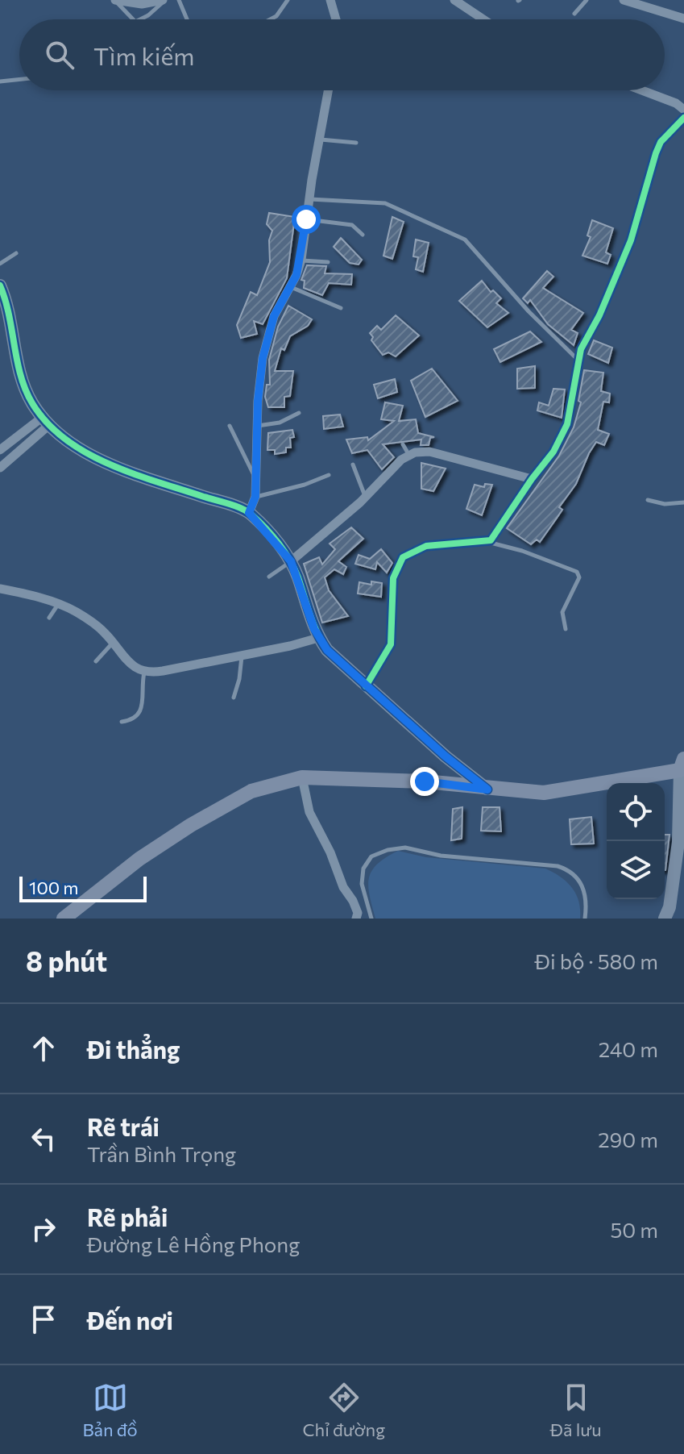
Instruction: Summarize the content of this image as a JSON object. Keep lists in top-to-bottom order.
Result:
{
  "scale_bar": "100 m",
  "page": {
    "search": "Tìm kiếm",
    "scale": "100 m",
    "heading": ["8 phút", "Đi bộ · 580 m"],
    "list": [
      ["Đi thẳng", "240 m"],
      ["Rẽ trái", "Trần Bình Trọng", "290 m"],
      ["Rẽ phải", "Đường Lê Hồng Phong", "50 m"],
      "Đến nơi"
    ],
    "nav": ["Bản đồ", "Chỉ đường", "Đã lưu"]
  }
}
